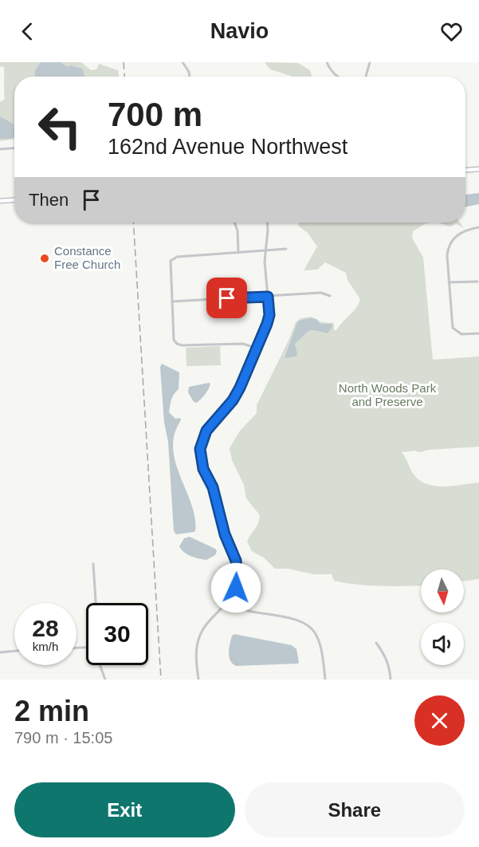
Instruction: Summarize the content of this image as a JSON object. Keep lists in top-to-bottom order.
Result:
{
  "parks": ["North Woods Park and Preserve"],
  "places": ["Constance Free Church"],
  "north": "bottom",
  "page": {
    "header": "Navio",
    "turn": ["700 m", "162nd Avenue Northwest"],
    "then": "Then",
    "speed": "28 km/h",
    "limit": "30",
    "heading": ["2 min", "790 m · 15:05"],
    "buttons": ["Exit", "Share"]
  }
}
